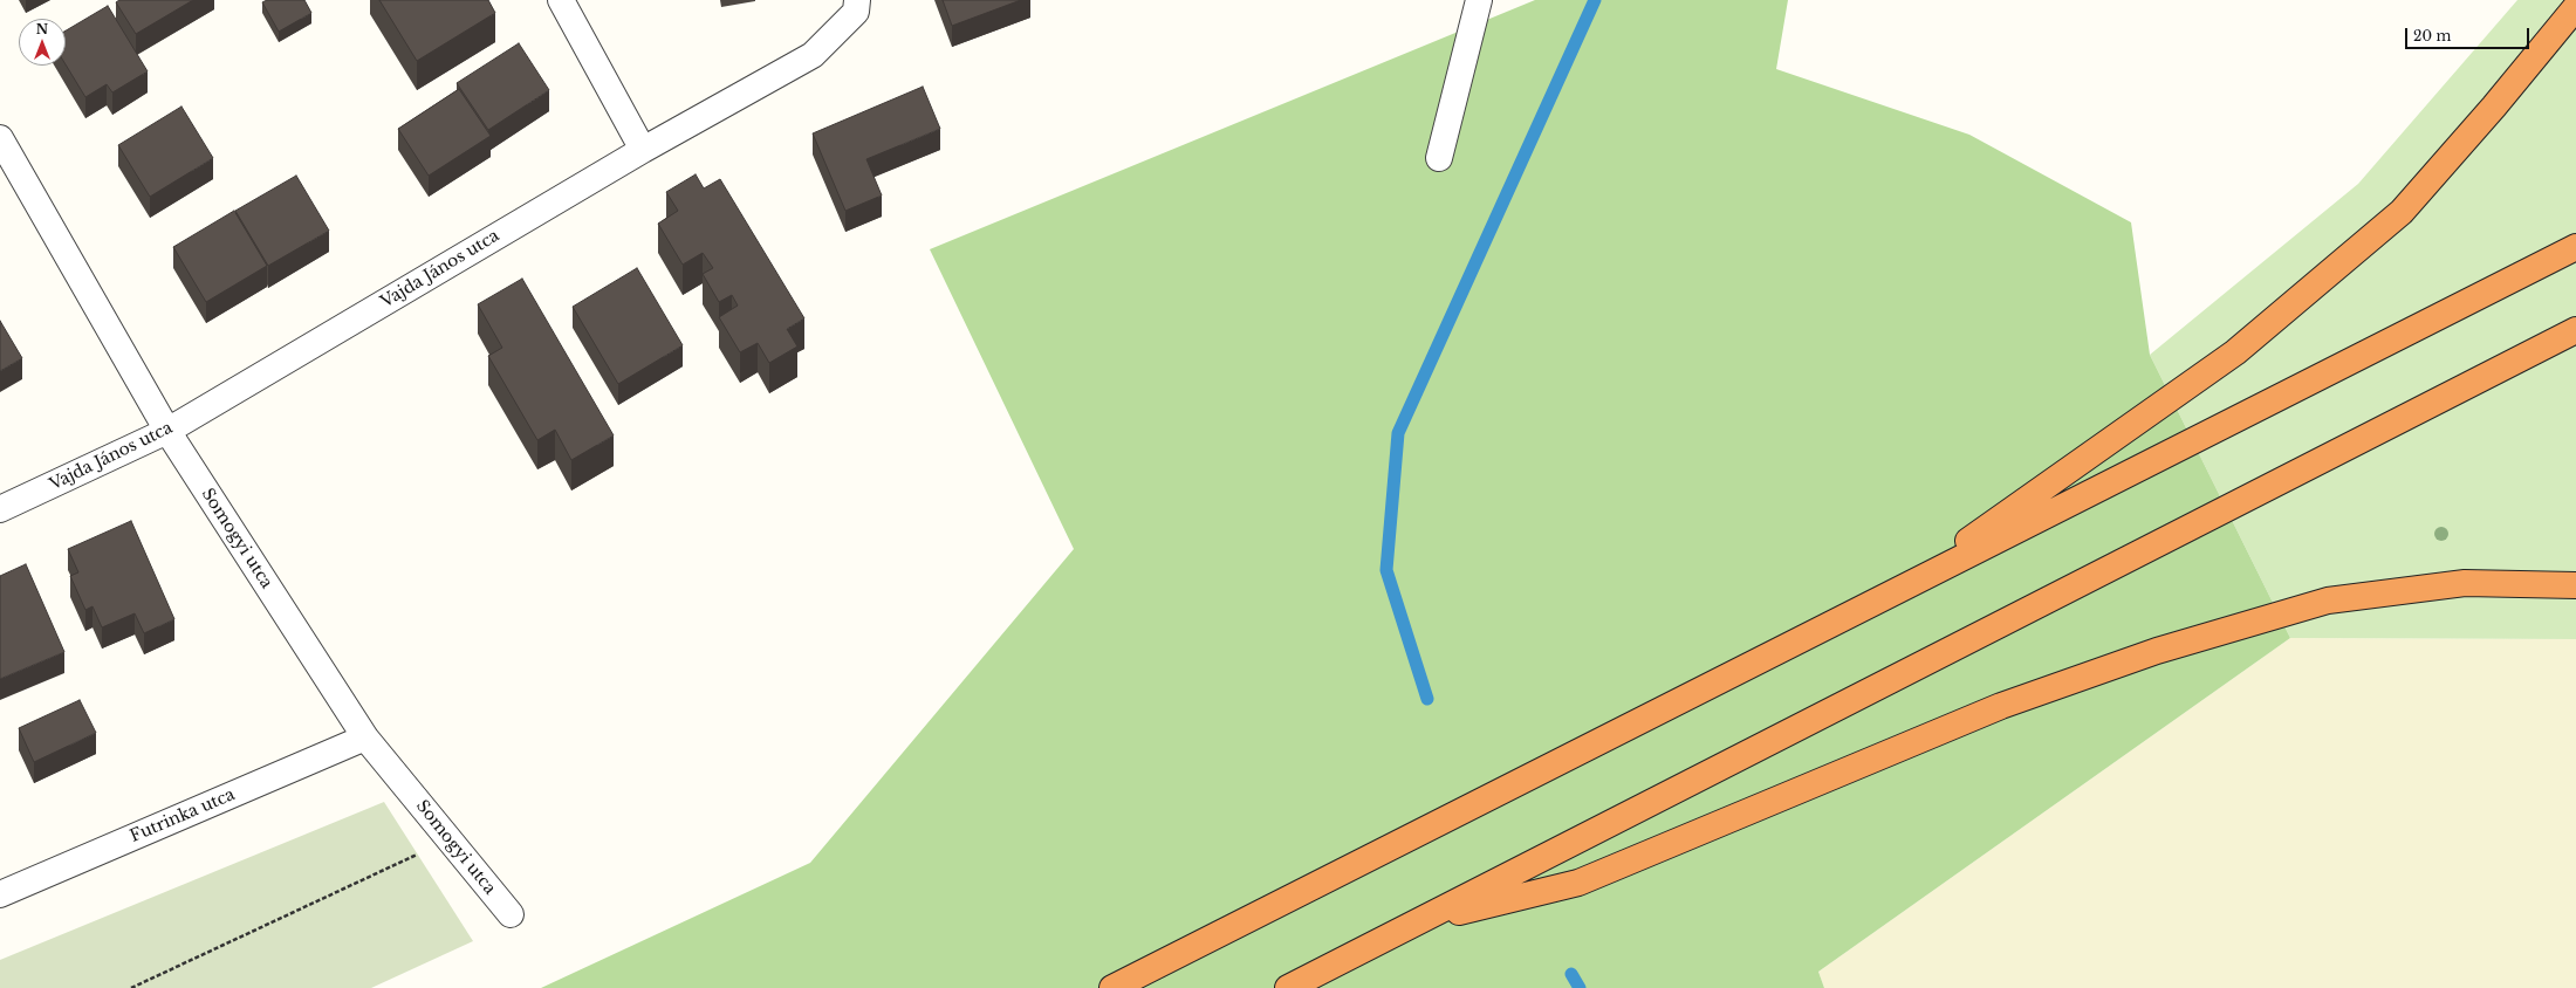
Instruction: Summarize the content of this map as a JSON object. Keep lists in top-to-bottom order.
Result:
{
  "streets": {
    "street": ["Vajda János utca", "Somogyi utca", "Futrinka utca"]
  },
  "crossings": [
    ["Vajda János utca", "Somogyi utca"],
    ["Somogyi utca", "Futrinka utca"]
  ],
  "scale_bar": "20 m",
  "north": "top"
}
